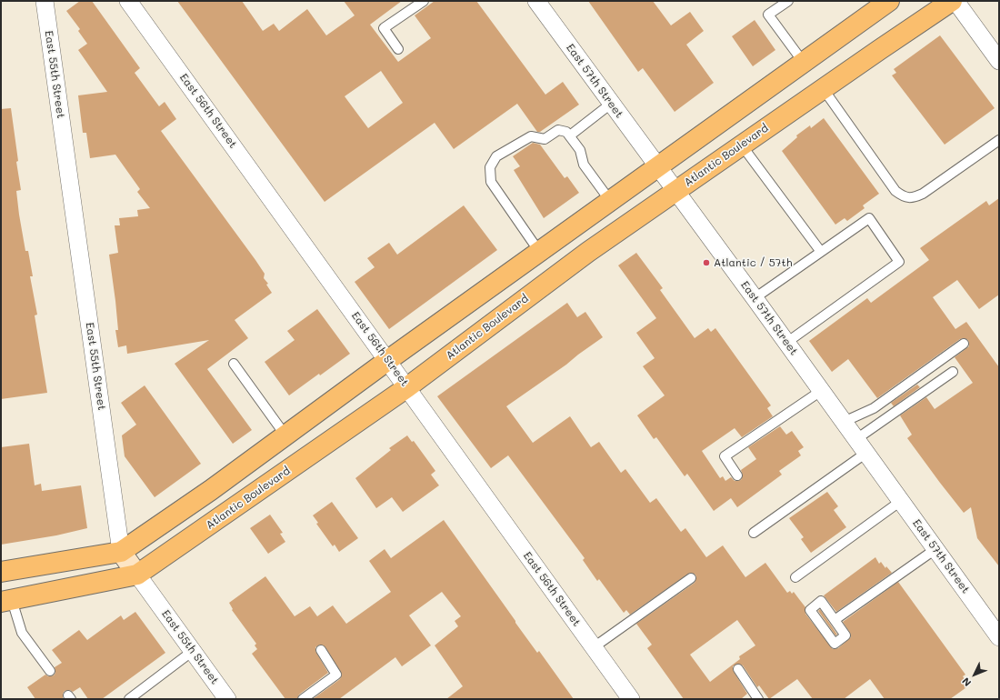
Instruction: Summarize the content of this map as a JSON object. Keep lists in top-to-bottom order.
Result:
{
  "streets": {
    "main road": ["Atlantic Boulevard"],
    "street": ["East 55th Street", "East 57th Street", "East 56th Street"]
  },
  "crossings": [
    ["East 55th Street", "Atlantic Boulevard"],
    ["East 57th Street", "Atlantic Boulevard"],
    ["East 56th Street", "Atlantic Boulevard"]
  ],
  "places": ["Atlantic / 57th"],
  "north": "bottom left"
}
